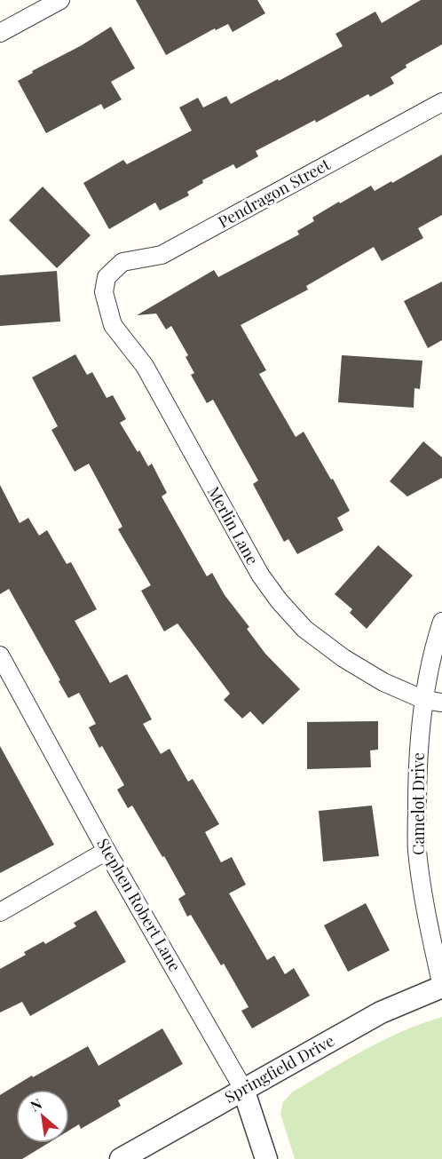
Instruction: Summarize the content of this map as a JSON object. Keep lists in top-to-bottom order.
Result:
{
  "streets": {
    "street": [
      "Pendragon Street",
      "Merlin Lane",
      "Camelot Drive",
      "Stephen Robert Lane",
      "Springfield Drive"
    ]
  },
  "crossings": [
    ["Pendragon Street", "Merlin Lane"],
    ["Merlin Lane", "Camelot Drive"],
    ["Camelot Drive", "Springfield Drive"],
    ["Stephen Robert Lane", "Springfield Drive"]
  ],
  "north": "top left"
}
